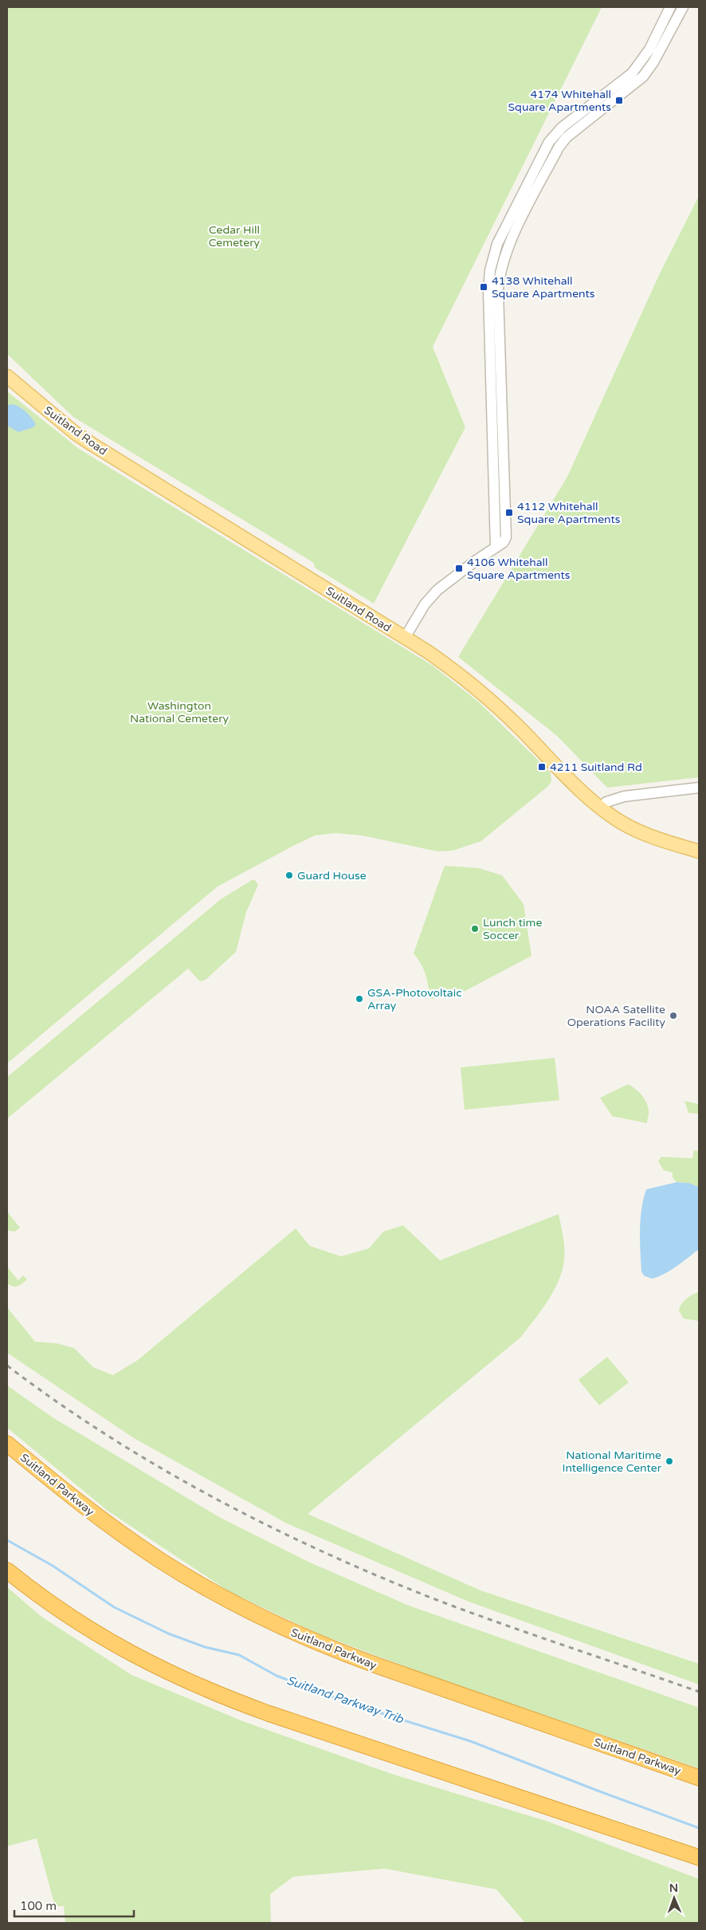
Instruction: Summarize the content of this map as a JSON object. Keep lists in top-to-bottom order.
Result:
{
  "streets": {
    "highway": ["Suitland Parkway"],
    "main road": ["Suitland Road"]
  },
  "water": ["Suitland Parkway Trib"],
  "parks": ["Cedar Hill Cemetery", "Washington National Cemetery"],
  "places": {
    "transit": [
      "4174 Whitehall Square Apartments",
      "4138 Whitehall Square Apartments",
      "4112 Whitehall Square Apartments",
      "4106 Whitehall Square Apartments",
      "4211 Suitland Rd"
    ],
    "other": [
      "Guard House",
      "Lunch time Soccer",
      "GSA-Photovoltaic Array",
      "NOAA Satellite Operations Facility",
      "National Maritime Intelligence Center"
    ]
  },
  "scale_bar": "100 m",
  "north": "top"
}
